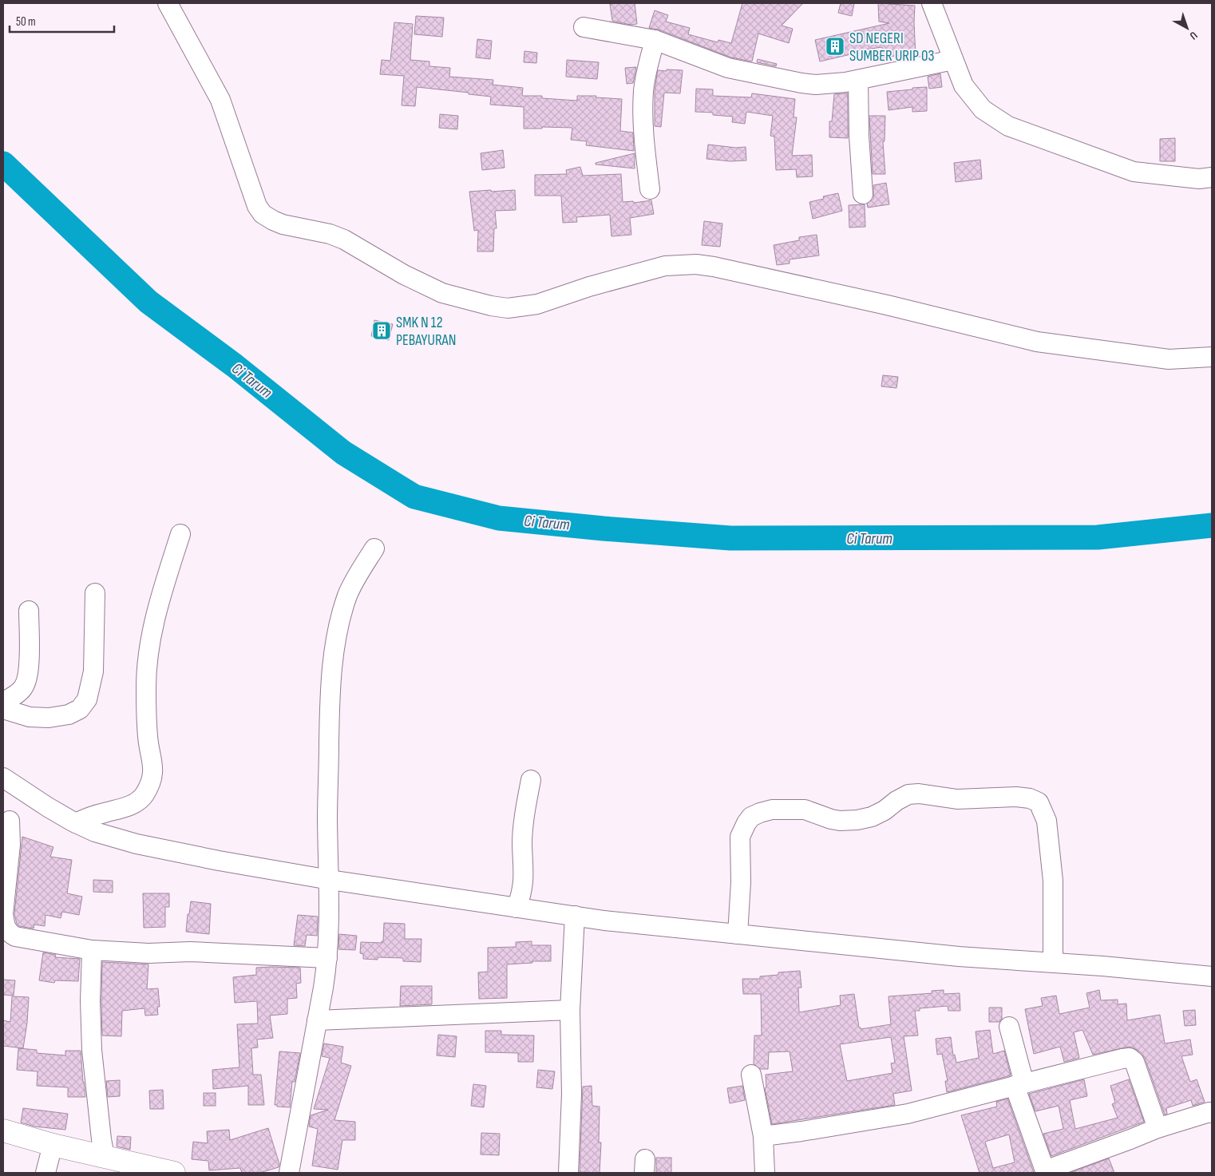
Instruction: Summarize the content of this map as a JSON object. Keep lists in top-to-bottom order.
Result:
{
  "water": ["Ci Tarum"],
  "places": {
    "building": ["SD NEGERI SUMBER URIP 03", "SMK N 12 PEBAYURAN"]
  },
  "scale_bar": "50 m",
  "north": "bottom right"
}
